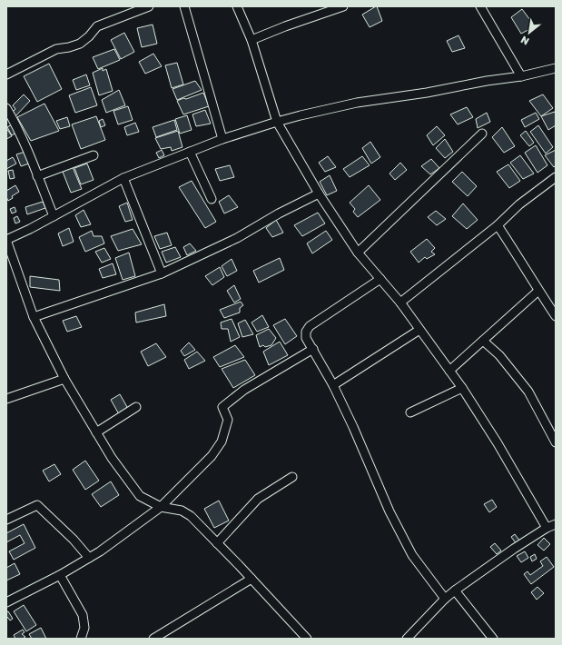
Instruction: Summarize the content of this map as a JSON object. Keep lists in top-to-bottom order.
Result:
{
  "north": "bottom left"
}
